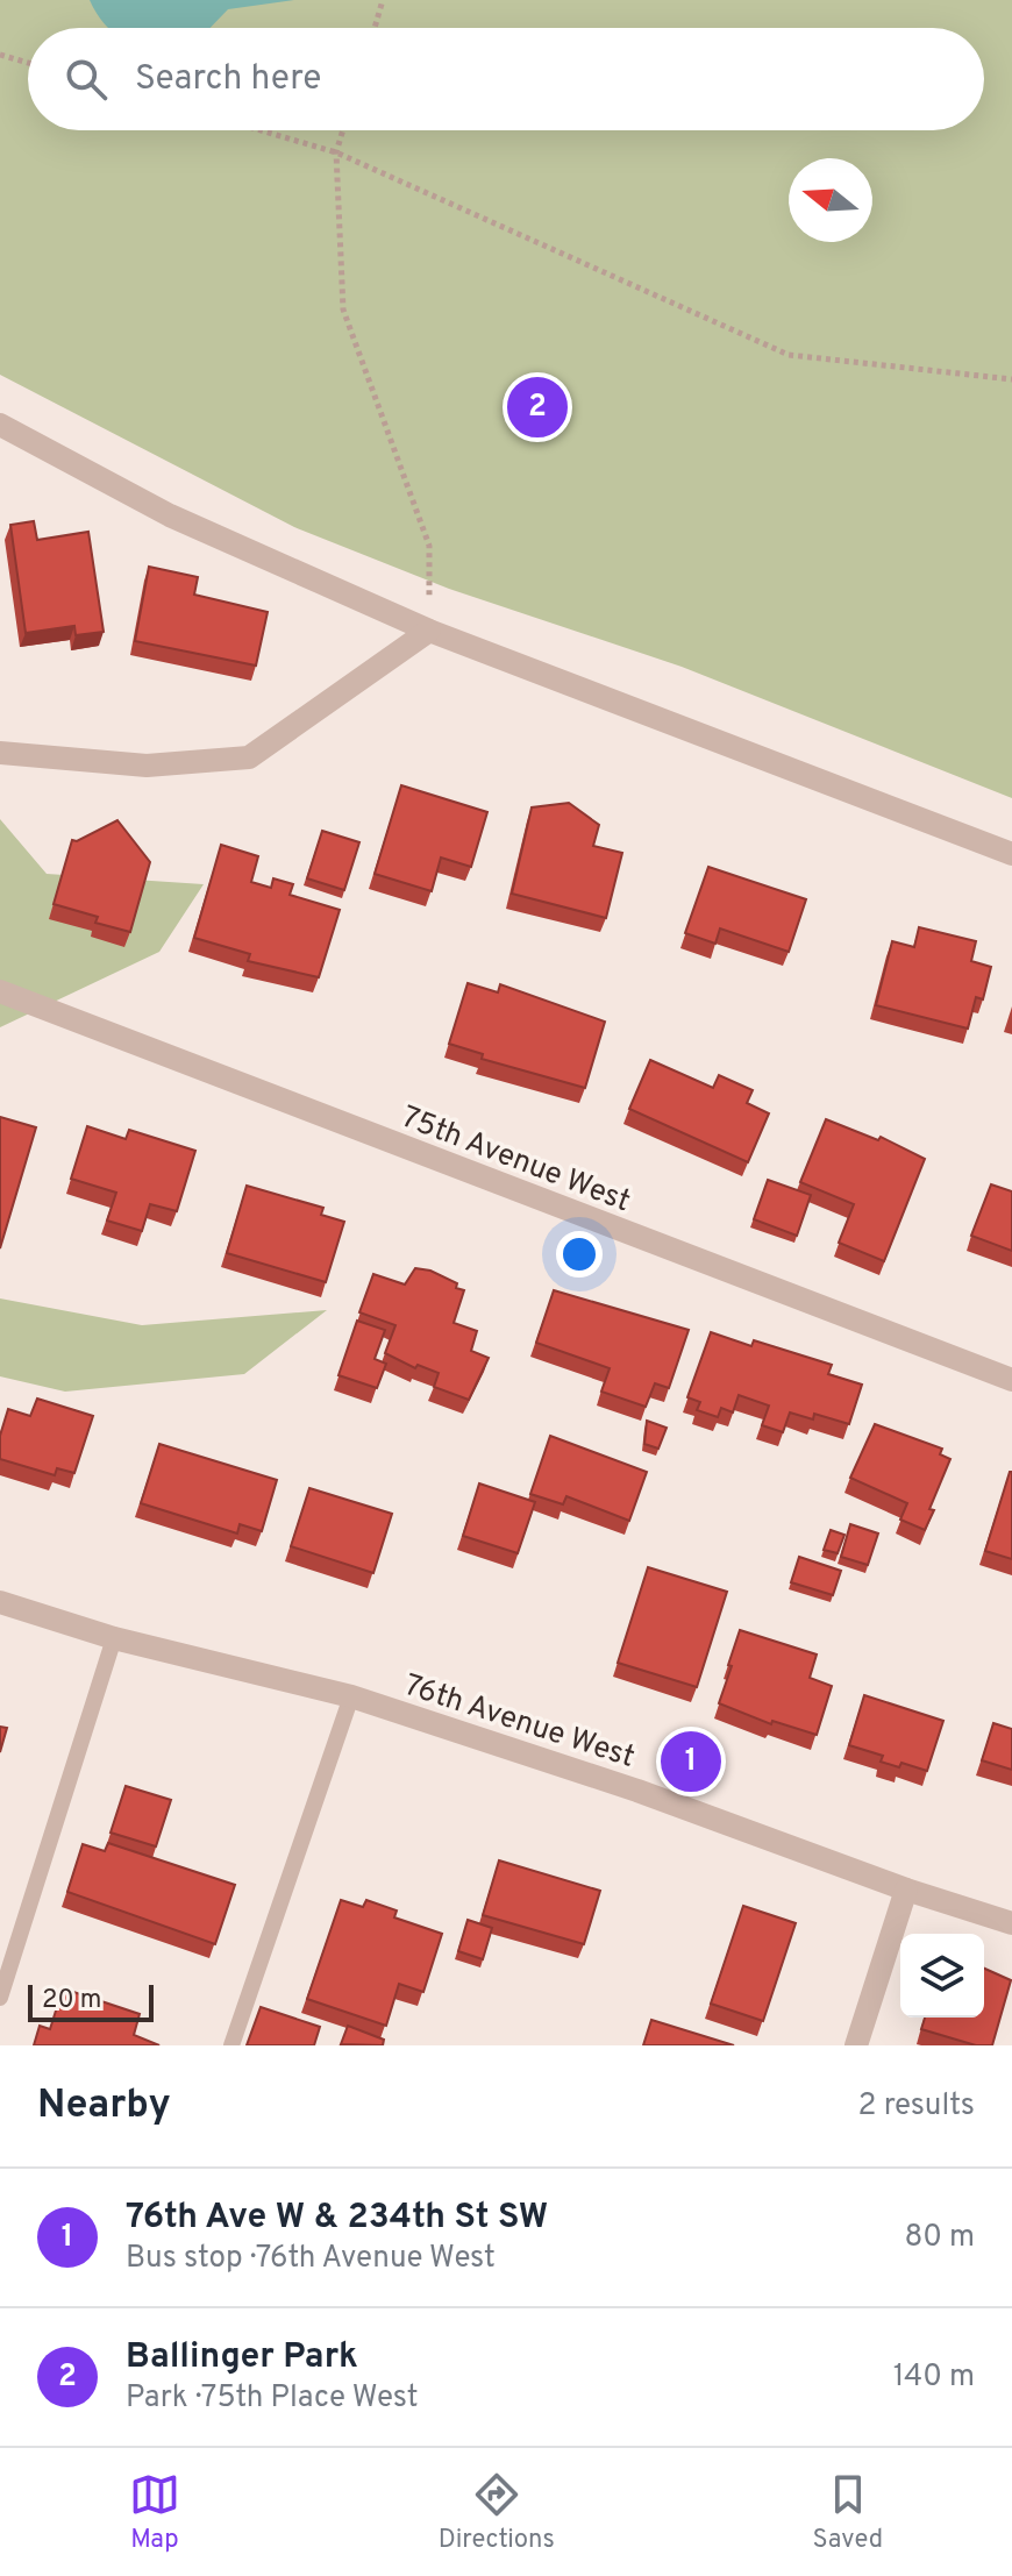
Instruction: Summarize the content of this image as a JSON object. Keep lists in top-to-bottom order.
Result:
{
  "streets": {
    "street": ["75th Avenue West", "76th Avenue West"]
  },
  "scale_bar": "20 m",
  "north": "left",
  "page": {
    "search": "Search here",
    "pins": ["2", "1"],
    "scale": "20 m",
    "heading": ["Nearby", "2 results"],
    "list": [
      {
        "mark": "1",
        "name": "76th Ave W & 234th St SW",
        "note": "Bus stop · 76th Avenue West",
        "value": "80 m"
      },
      {
        "mark": "2",
        "name": "Ballinger Park",
        "note": "Park · 75th Place West",
        "value": "140 m"
      }
    ],
    "nav": ["Map", "Directions", "Saved"]
  }
}
